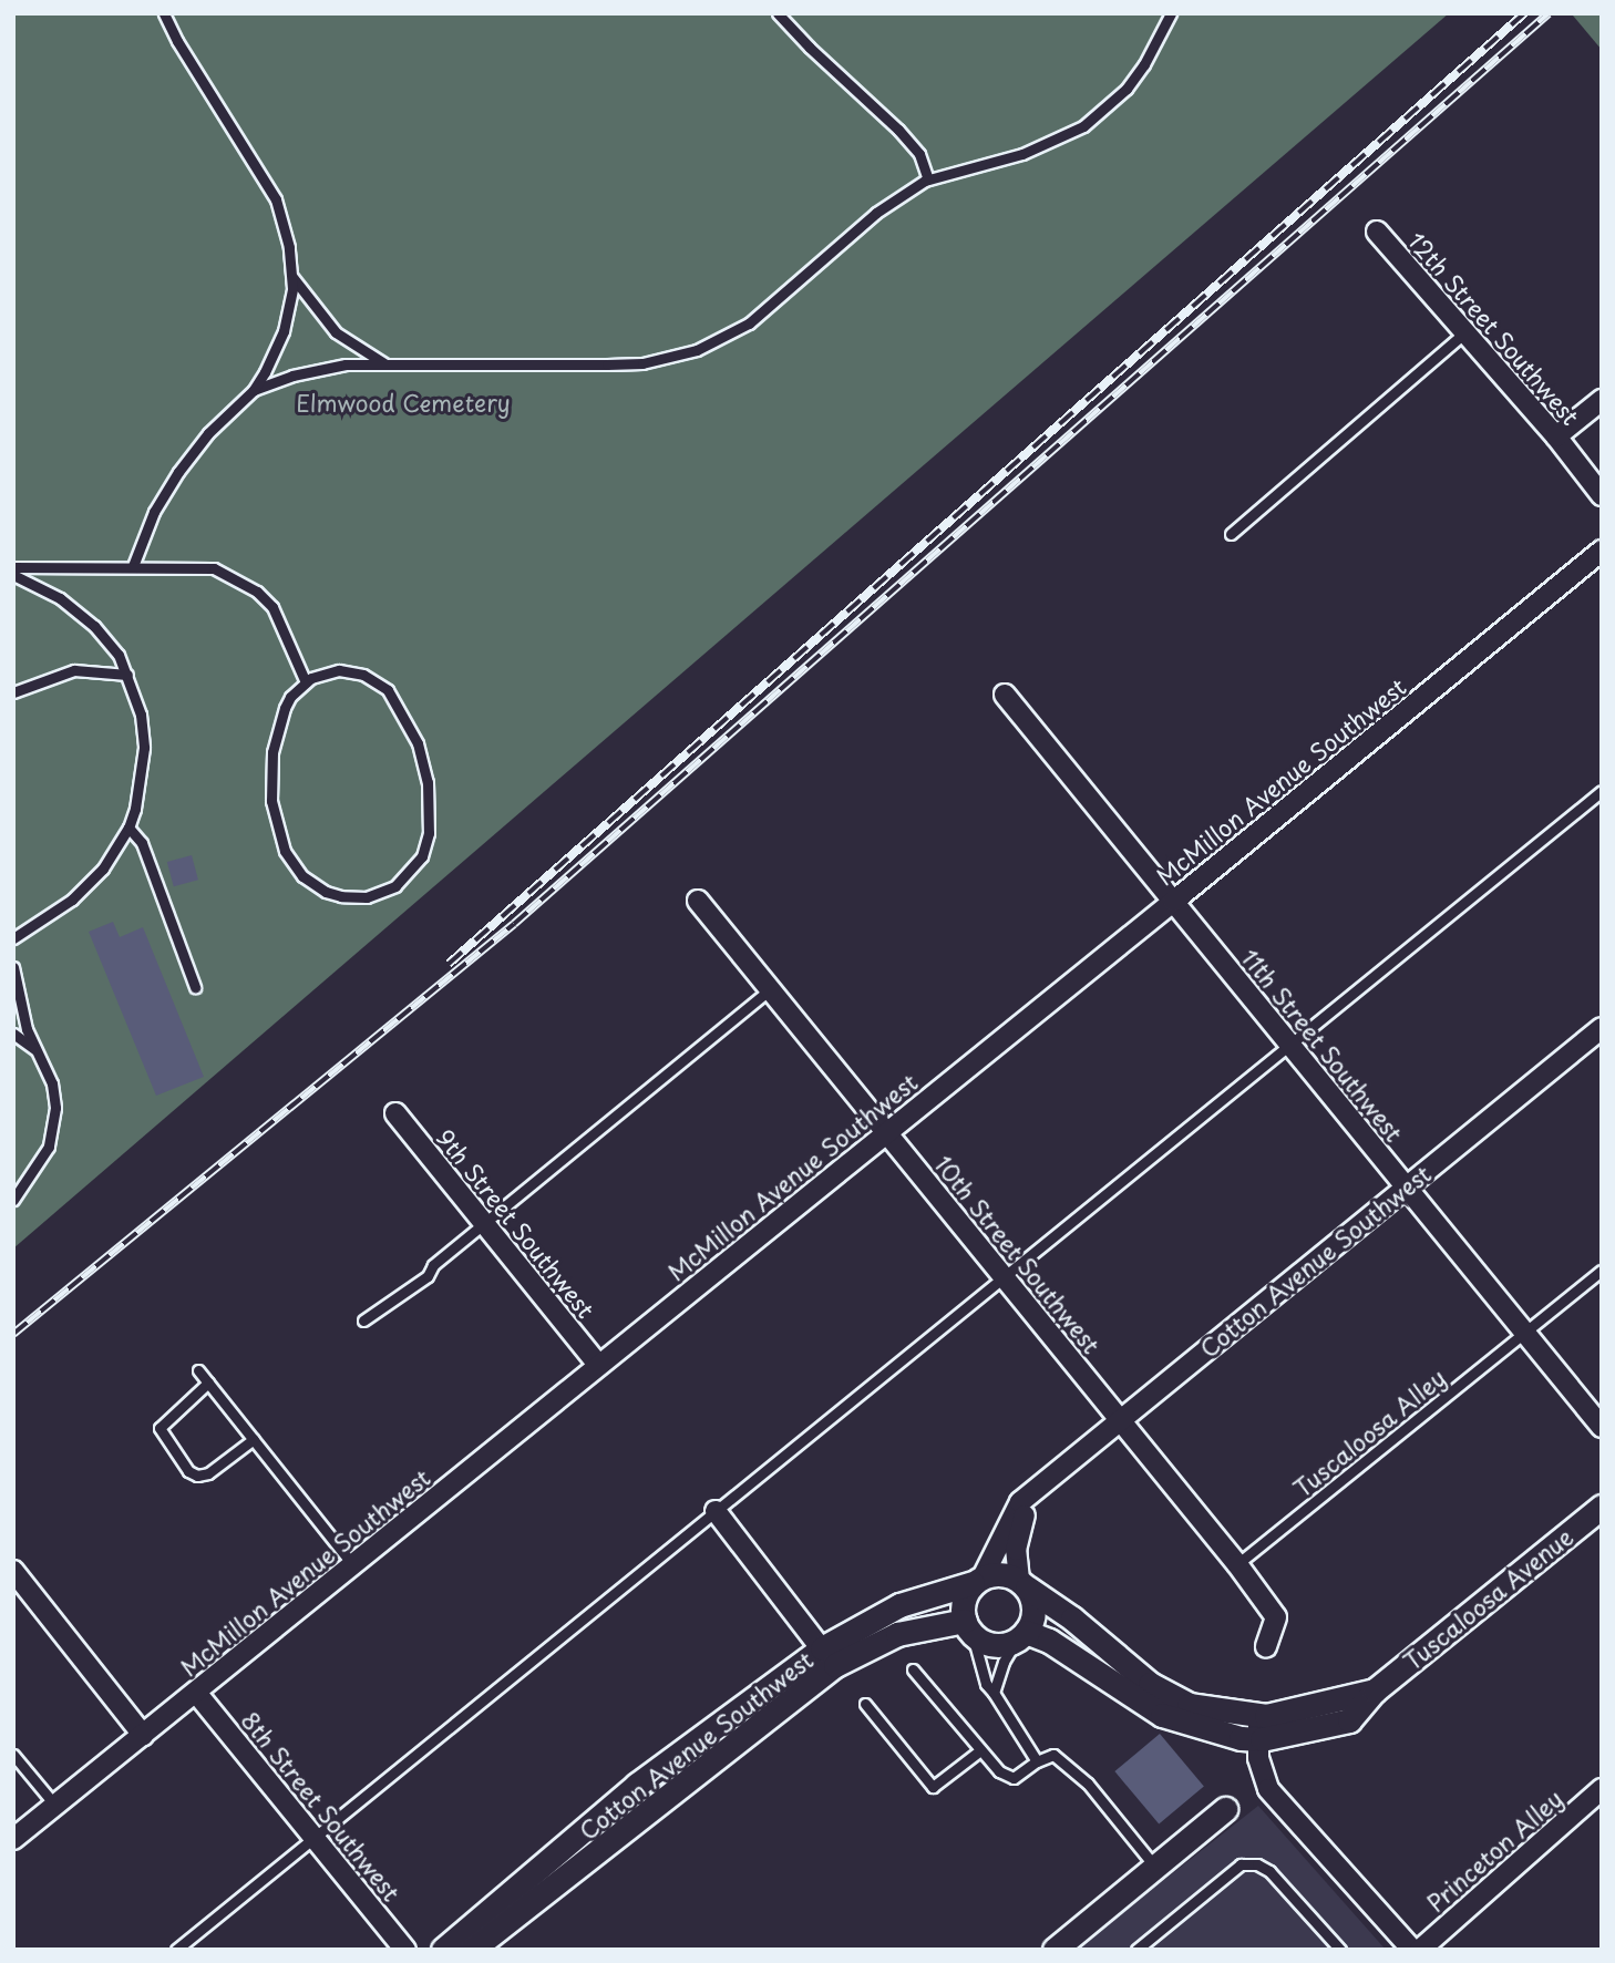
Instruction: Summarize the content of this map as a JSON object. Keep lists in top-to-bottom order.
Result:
{
  "streets": {
    "street": [
      "12th Street Southwest",
      "McMillon Avenue Southwest",
      "11th Street Southwest",
      "9th Street Southwest",
      "10th Street Southwest",
      "Cotton Avenue Southwest",
      "Tuscaloosa Avenue",
      "8th Street Southwest",
      "Princeton Alley"
    ],
    "lane": ["Tuscaloosa Alley"]
  },
  "crossings": [
    ["McMillon Avenue Southwest", "11th Street Southwest"],
    ["McMillon Avenue Southwest", "9th Street Southwest"],
    ["McMillon Avenue Southwest", "10th Street Southwest"],
    ["McMillon Avenue Southwest", "8th Street Southwest"],
    ["11th Street Southwest", "Cotton Avenue Southwest"],
    ["11th Street Southwest", "Tuscaloosa Alley"],
    ["10th Street Southwest", "Cotton Avenue Southwest"],
    ["10th Street Southwest", "Tuscaloosa Alley"]
  ],
  "parks": ["Elmwood Cemetery"]
}
